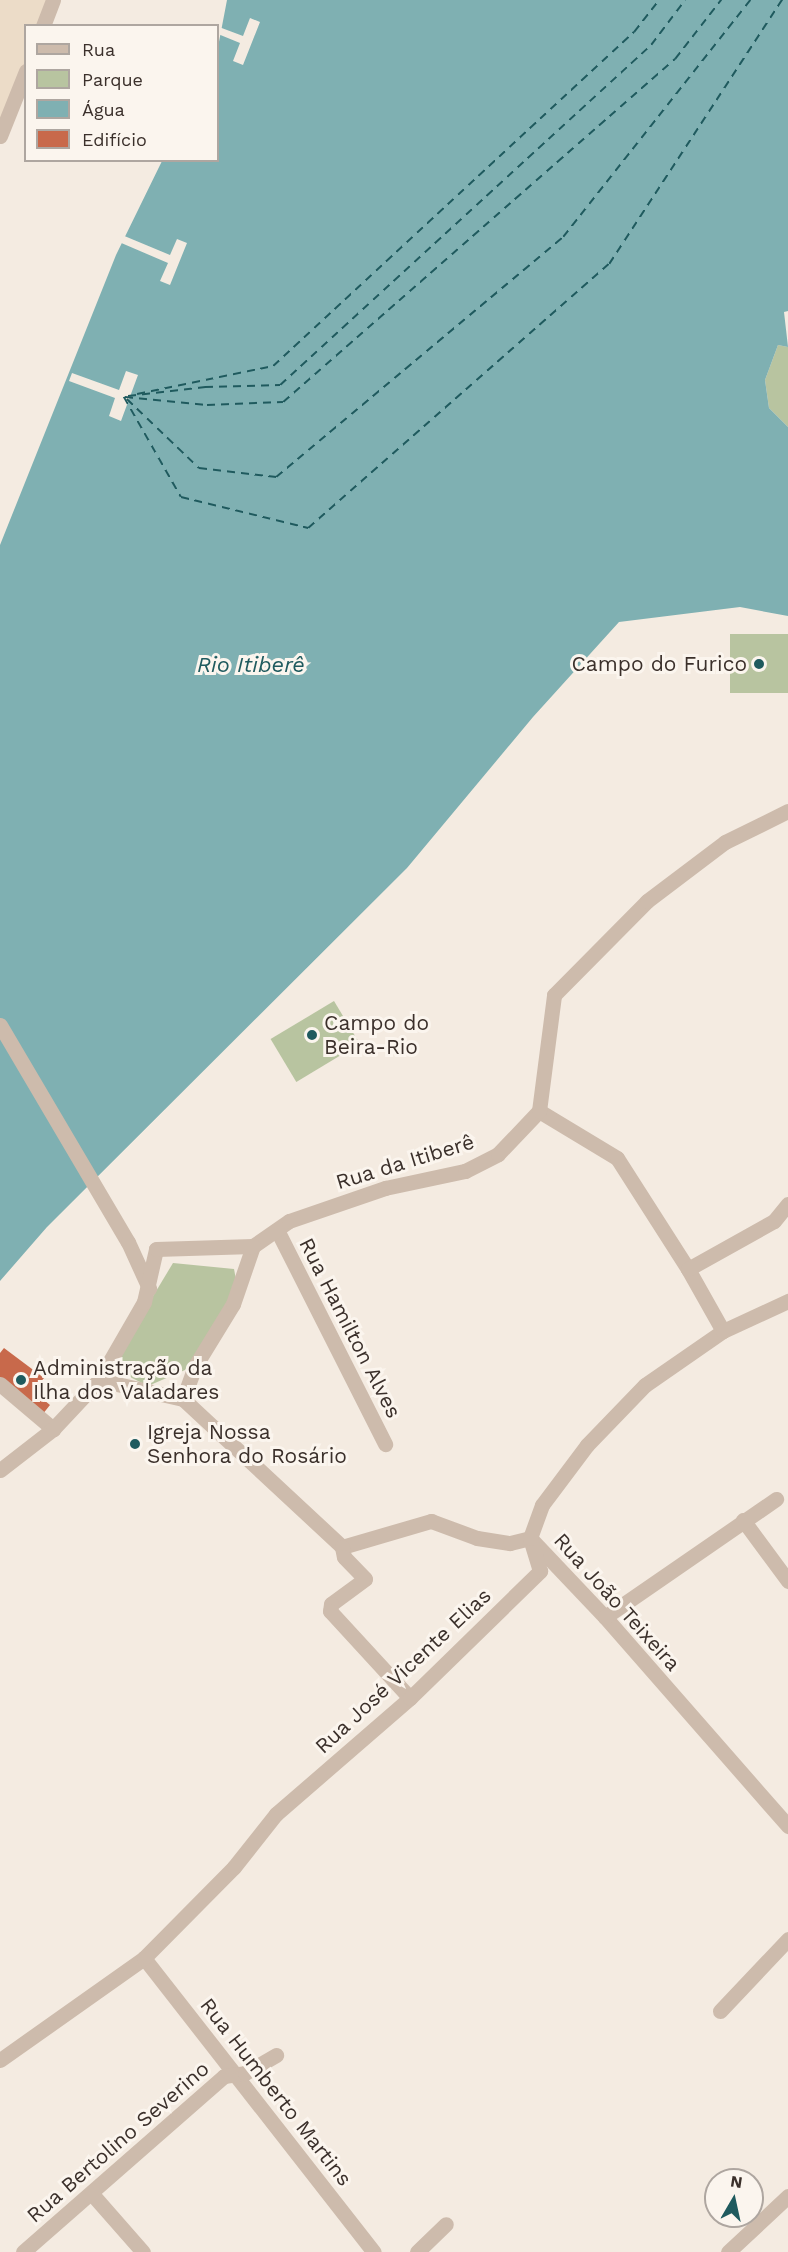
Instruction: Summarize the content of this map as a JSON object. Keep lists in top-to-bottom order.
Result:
{
  "streets": {
    "street": [
      "Rua da Itiberê",
      "Rua Hamilton Alves",
      "Rua João Teixeira",
      "Rua José Vicente Elias",
      "Rua Humberto Martins",
      "Rua Bertolino Severino"
    ]
  },
  "crossings": [
    ["Rua da Itiberê", "Rua Hamilton Alves"],
    ["Rua João Teixeira", "Rua José Vicente Elias"],
    ["Rua José Vicente Elias", "Rua Humberto Martins"],
    ["Rua Humberto Martins", "Rua Bertolino Severino"]
  ],
  "water": ["Rio Itiberê"],
  "places": [
    "Campo do Furico",
    "Campo do Beira-Rio",
    "Administração da Ilha dos Valadares",
    "Igreja Nossa Senhora do Rosário"
  ],
  "legend": [
    "Rua",
    "Parque",
    "Água",
    "Edifício"
  ],
  "north": "top"
}
